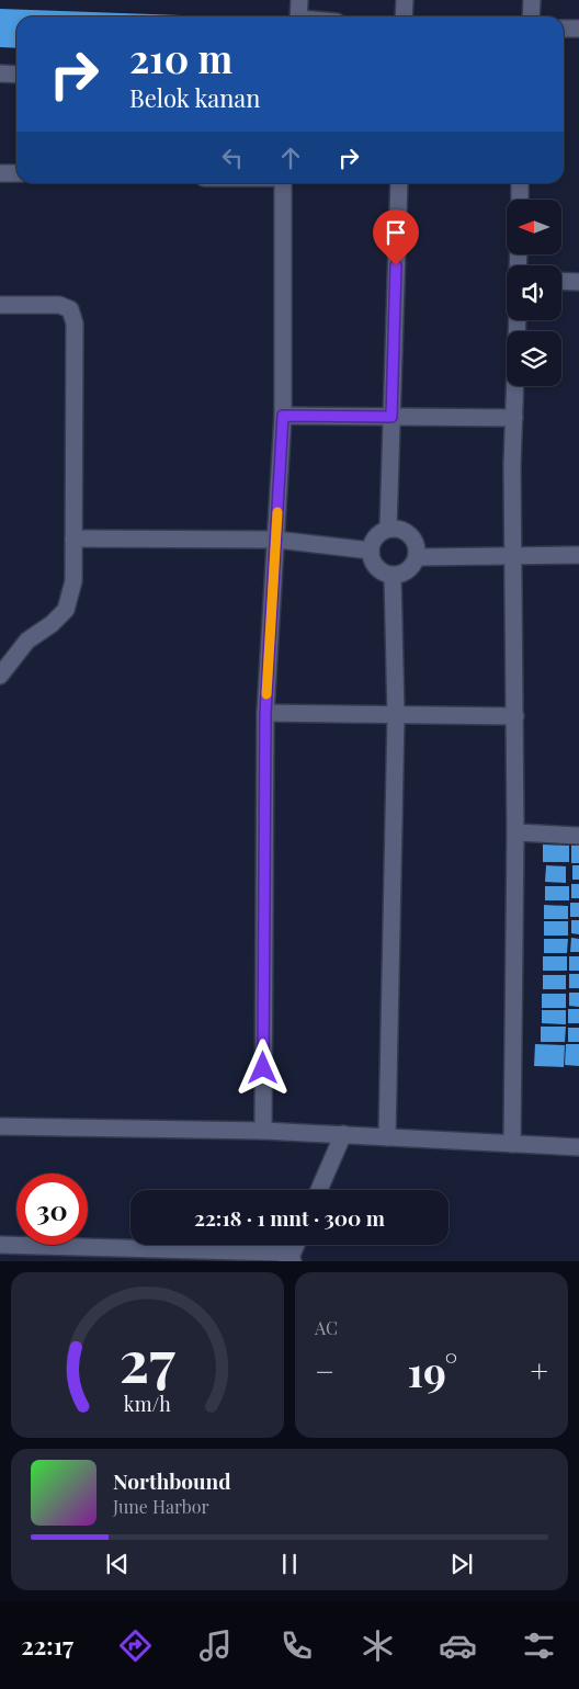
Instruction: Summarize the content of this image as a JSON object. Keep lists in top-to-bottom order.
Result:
{
  "north": "left",
  "page": {
    "turn": ["210 m", "Belok kanan"],
    "limit": "30",
    "trip": "22:18 · 1 mnt · 300 m",
    "tile": "AC",
    "heat": ["−", "19°", "+"],
    "song": ["Northbound", "June Harbor"],
    "tabs": "22:17",
    "gauge": ["27", "km/h"]
  }
}
